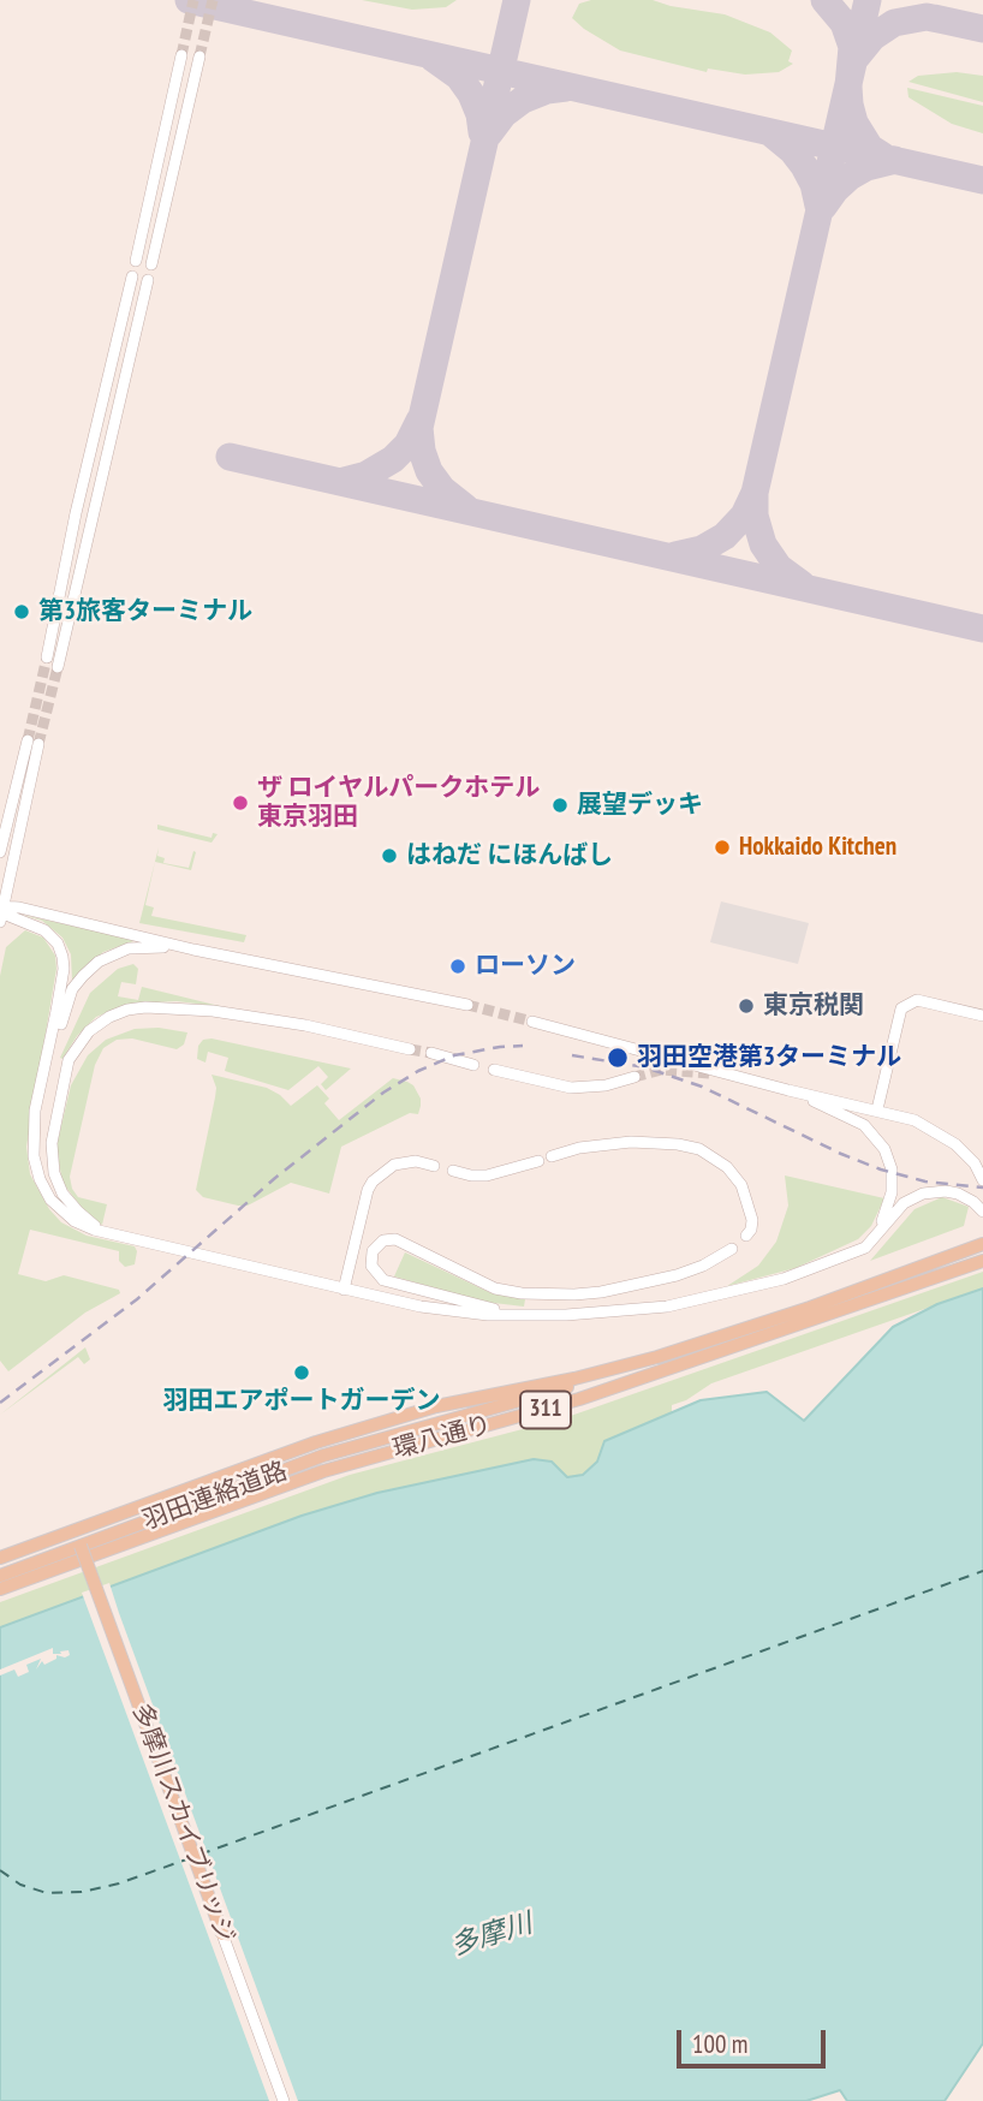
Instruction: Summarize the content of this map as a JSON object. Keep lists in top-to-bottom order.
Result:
{
  "streets": {
    "main road": [
      "311",
      "環八通り",
      "羽田連絡道路",
      "多摩川スカイブリッジ"
    ]
  },
  "crossings": [
    ["羽田連絡道路", "多摩川スカイブリッジ"]
  ],
  "water": ["多摩川"],
  "places": [
    "第3旅客ターミナル",
    "ザ ロイヤルパークホテル 東京羽田",
    "展望デッキ",
    "Hokkaido Kitchen",
    "はねだ にほんばし",
    "ローソン",
    "東京税関",
    "羽田空港第3ターミナル",
    "羽田エアポートガーデン"
  ],
  "scale_bar": "100 m"
}
